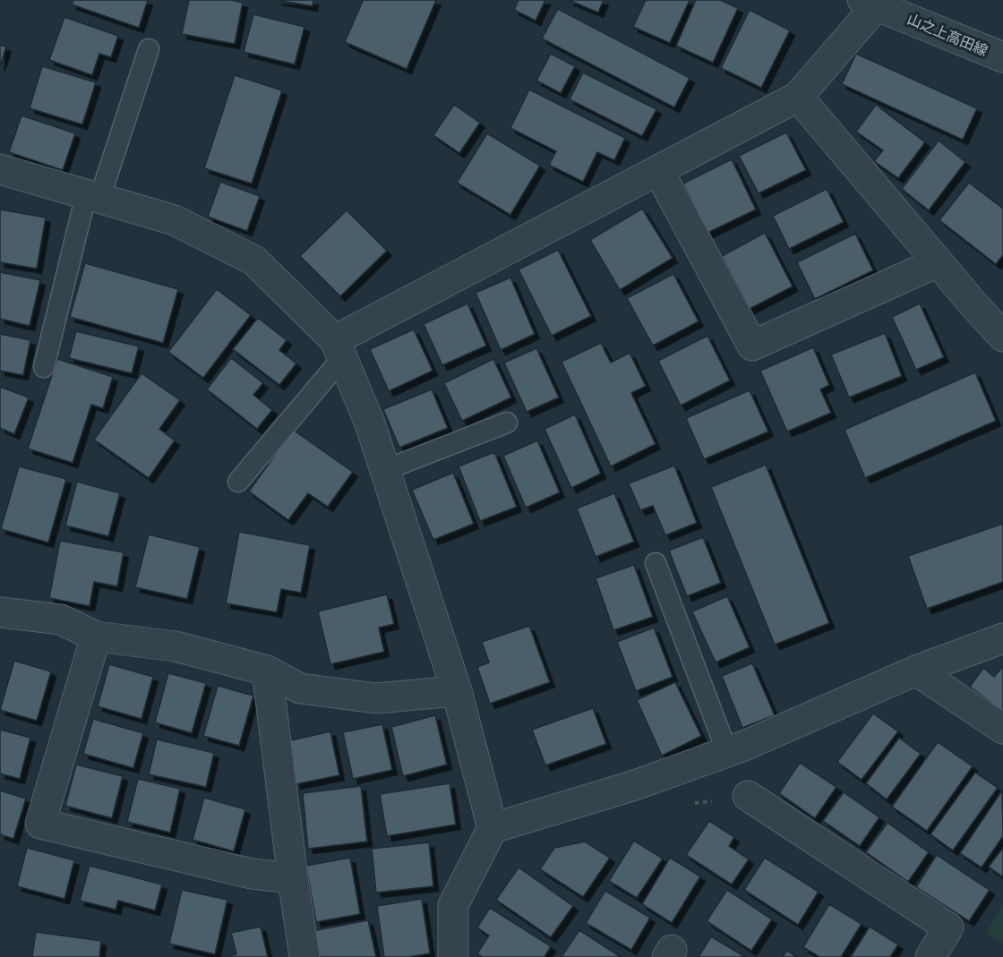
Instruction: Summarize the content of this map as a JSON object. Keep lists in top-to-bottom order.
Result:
{
  "streets": {
    "street": ["山之上高田線"]
  }
}
